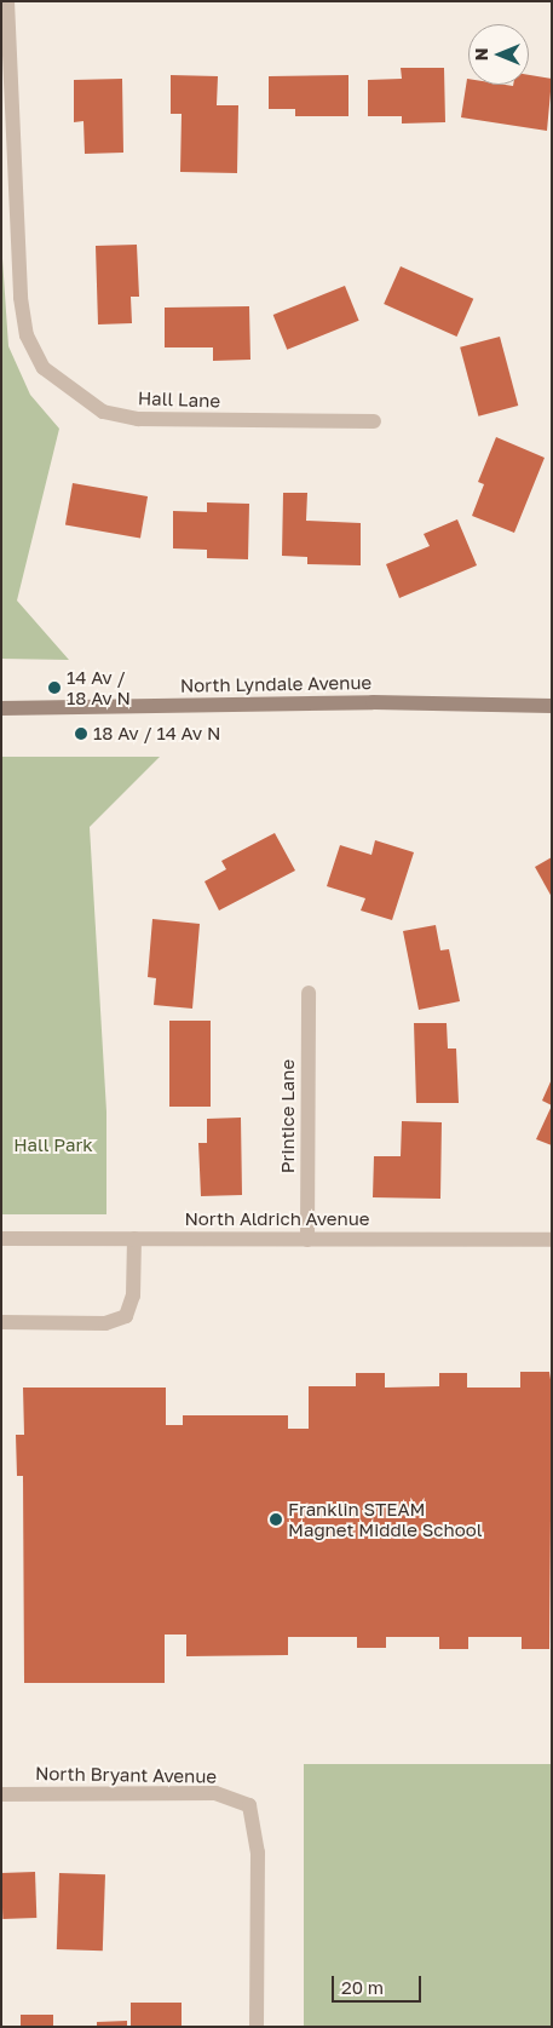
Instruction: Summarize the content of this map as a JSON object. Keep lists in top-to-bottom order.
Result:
{
  "streets": {
    "street": [
      "Hall Lane",
      "North Lyndale Avenue",
      "Printice Lane",
      "North Aldrich Avenue",
      "North Bryant Avenue"
    ]
  },
  "crossings": [
    ["Printice Lane", "North Aldrich Avenue"]
  ],
  "parks": ["Hall Park"],
  "places": ["14 Av / 18 Av N", "18 Av / 14 Av N", "Franklin STEAM Magnet Middle School"],
  "scale_bar": "20 m",
  "north": "left"
}
